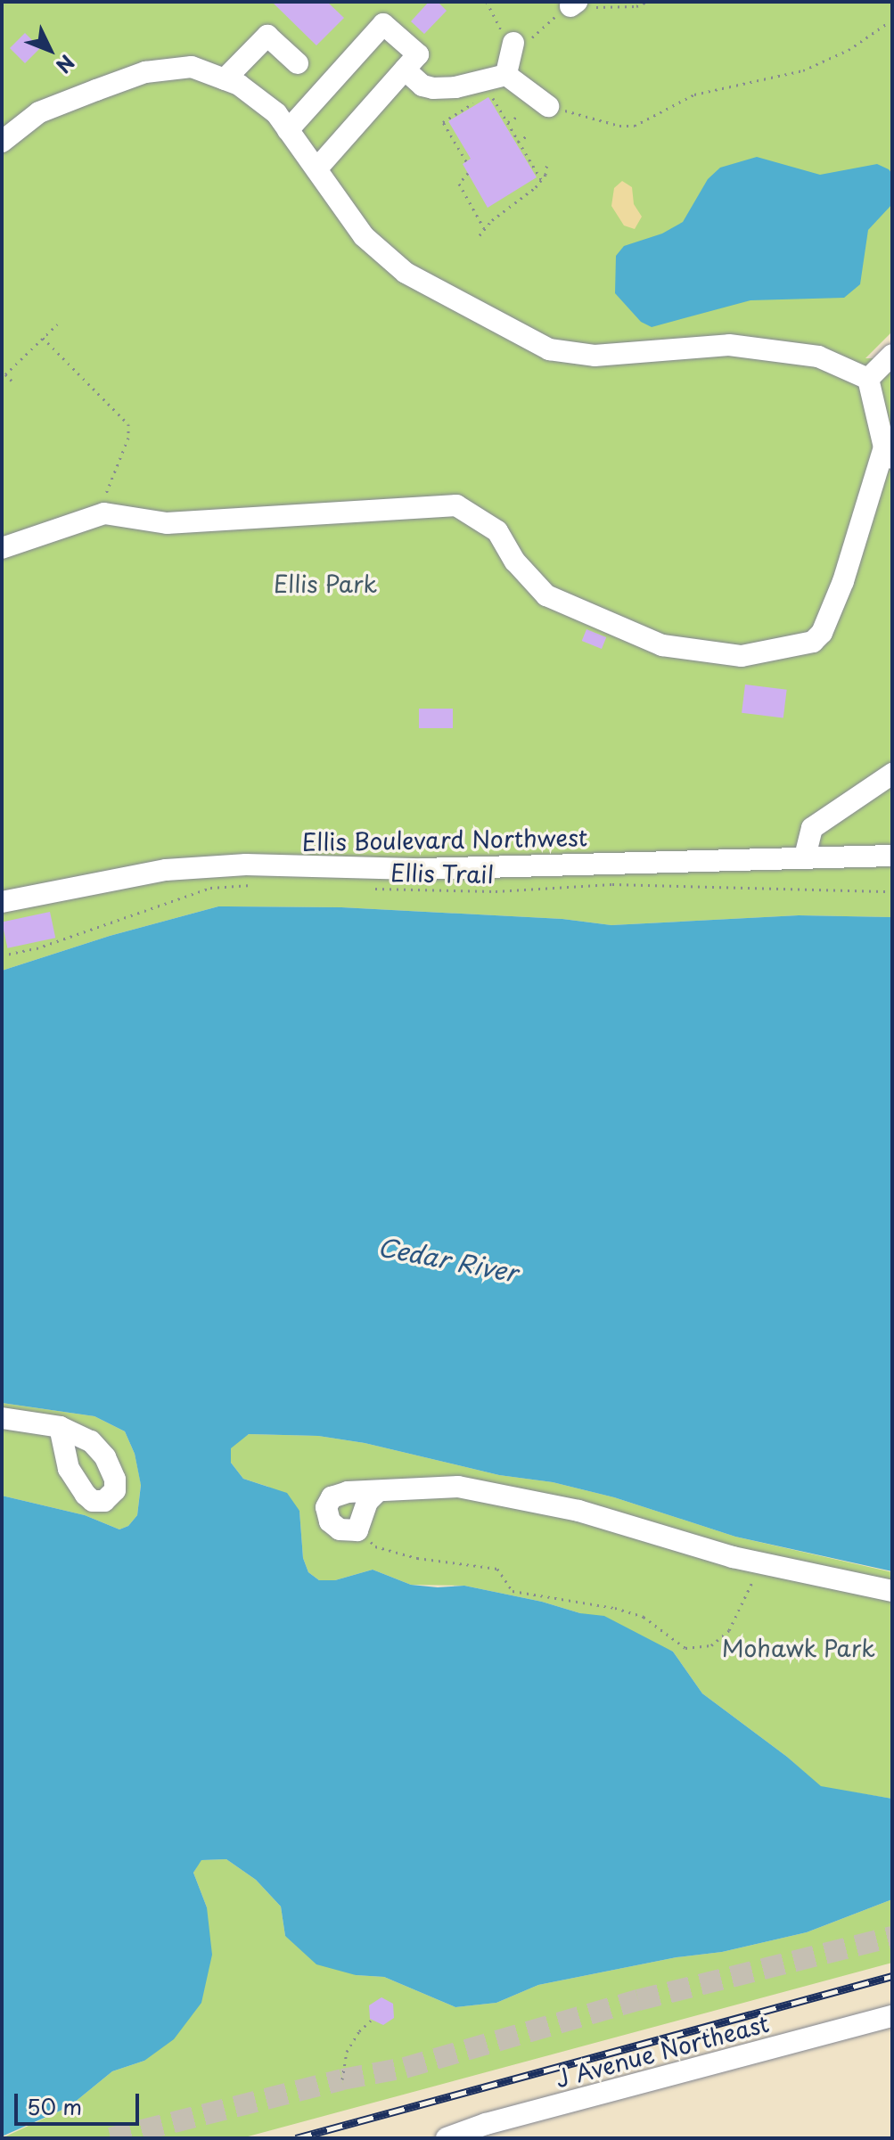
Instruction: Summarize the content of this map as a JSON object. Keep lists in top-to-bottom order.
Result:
{
  "streets": {
    "street": ["Ellis Boulevard Northwest", "J Avenue Northeast"],
    "path": ["Ellis Trail"]
  },
  "water": ["Cedar River"],
  "parks": ["Ellis Park", "Mohawk Park"],
  "scale_bar": "50 m",
  "north": "bottom right"
}
